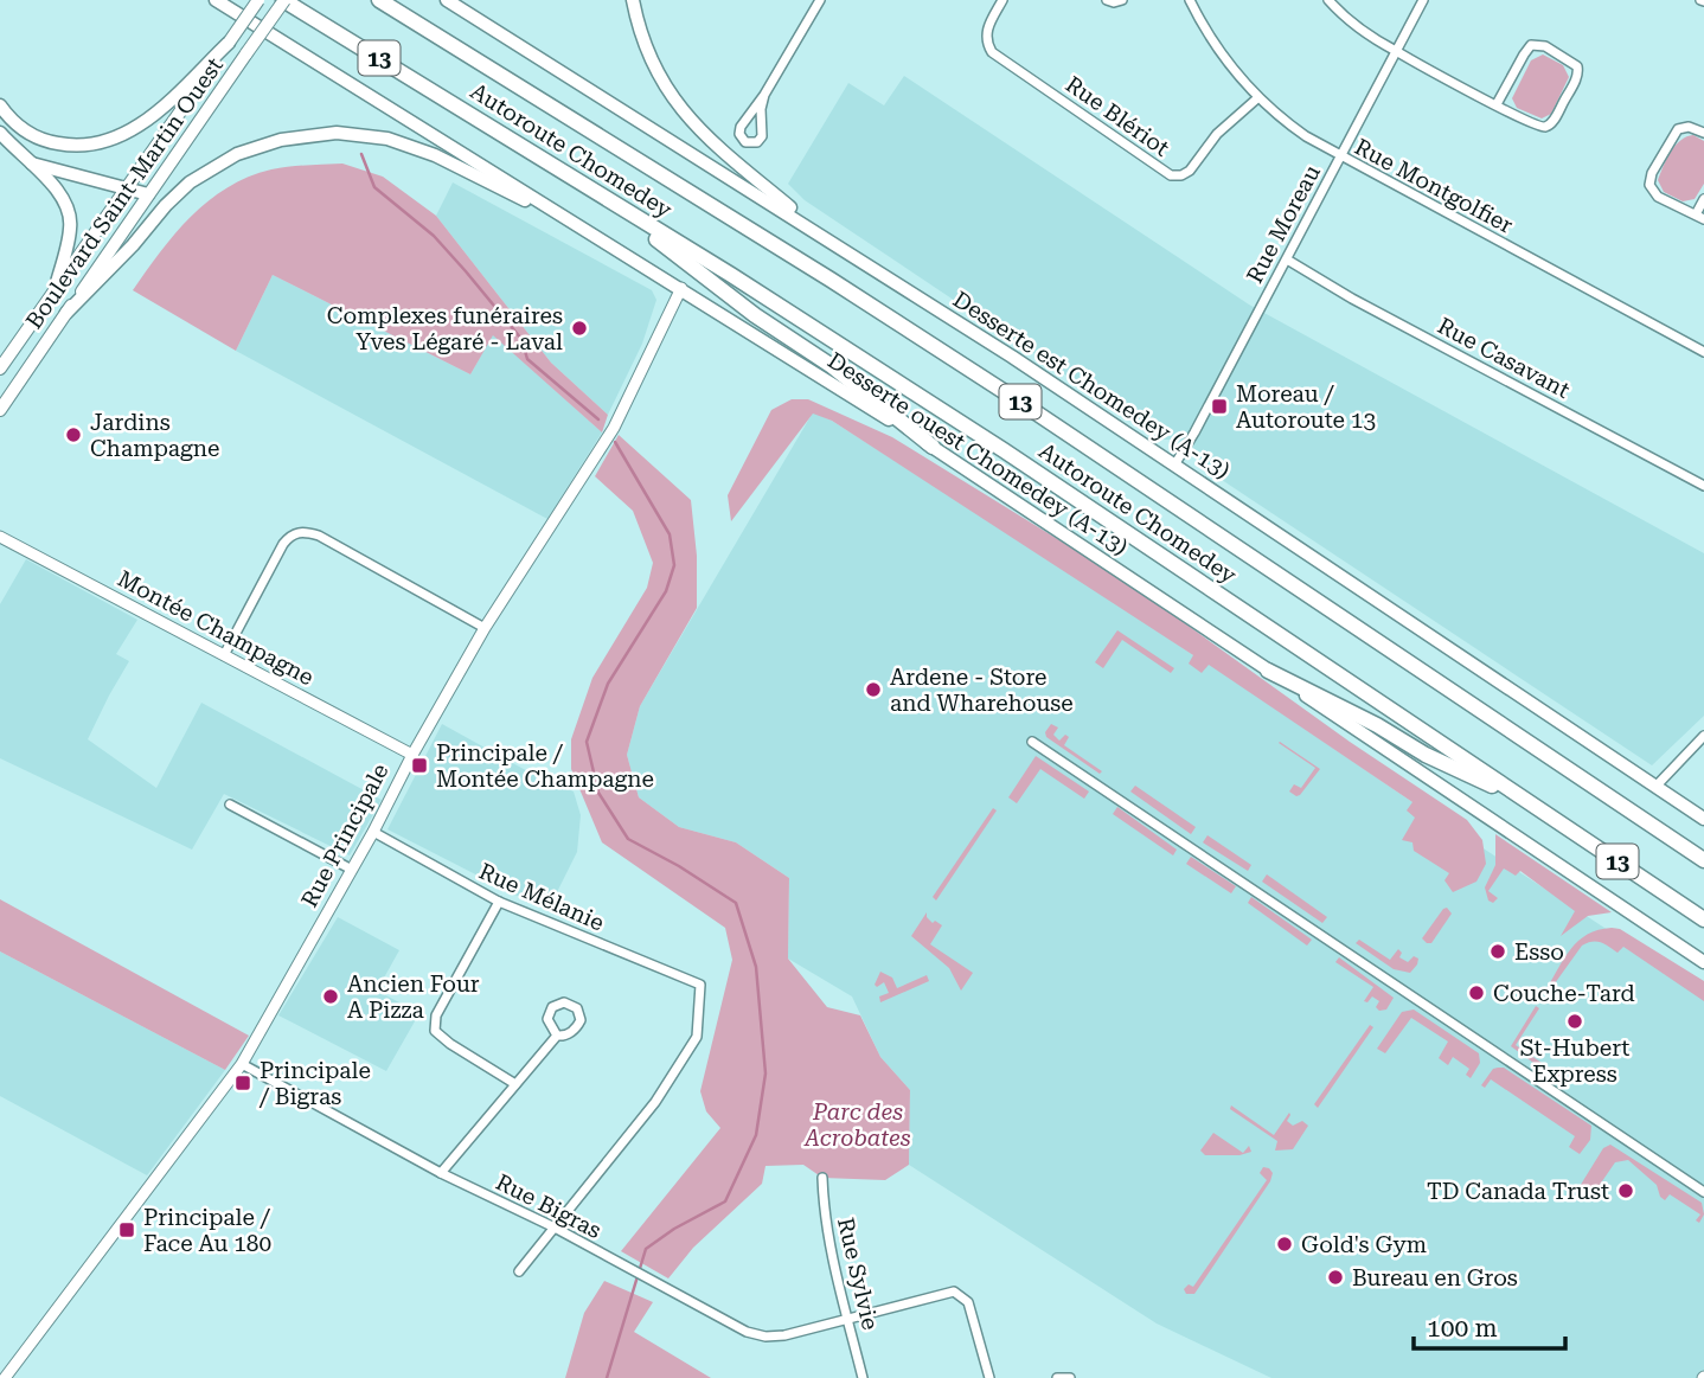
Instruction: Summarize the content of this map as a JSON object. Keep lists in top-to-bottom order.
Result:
{
  "streets": {
    "highway": ["13", "Autoroute Chomedey"],
    "main road": ["Boulevard Saint-Martin Ouest", "Desserte est Chomedey (A-13)", "Desserte ouest Chomedey (A-13)"],
    "street": [
      "Rue Blériot",
      "Rue Montgolfier",
      "Rue Moreau",
      "Rue Casavant",
      "Montée Champagne",
      "Rue Principale",
      "Rue Mélanie",
      "Rue Bigras",
      "Rue Sylvie"
    ]
  },
  "crossings": [
    ["Rue Blériot", "Rue Montgolfier"],
    ["Autoroute Chomedey", "Boulevard Saint-Martin Ouest"],
    ["Rue Montgolfier", "Rue Moreau"],
    ["Rue Moreau", "Rue Casavant"],
    ["Rue Moreau", "Desserte est Chomedey (A-13)"],
    ["Desserte ouest Chomedey (A-13)", "Rue Principale"],
    ["Montée Champagne", "Rue Principale"],
    ["Rue Principale", "Rue Mélanie"],
    ["Rue Principale", "Rue Bigras"],
    ["Rue Mélanie", "Rue Bigras"],
    ["Rue Bigras", "Rue Sylvie"]
  ],
  "parks": ["Parc des Acrobates"],
  "places": {
    "other": [
      "Complexes funéraires Yves Légaré - Laval",
      "Jardins Champagne",
      "Ardene - Store and Wharehouse",
      "Esso",
      "Couche-Tard",
      "Ancien Four A Pizza",
      "St-Hubert Express",
      "TD Canada Trust",
      "Gold's Gym",
      "Bureau en Gros"
    ],
    "transit": [
      "Moreau / Autoroute 13",
      "Principale / Montée Champagne",
      "Principale / Bigras",
      "Principale / Face Au 180"
    ]
  },
  "scale_bar": "100 m"
}
